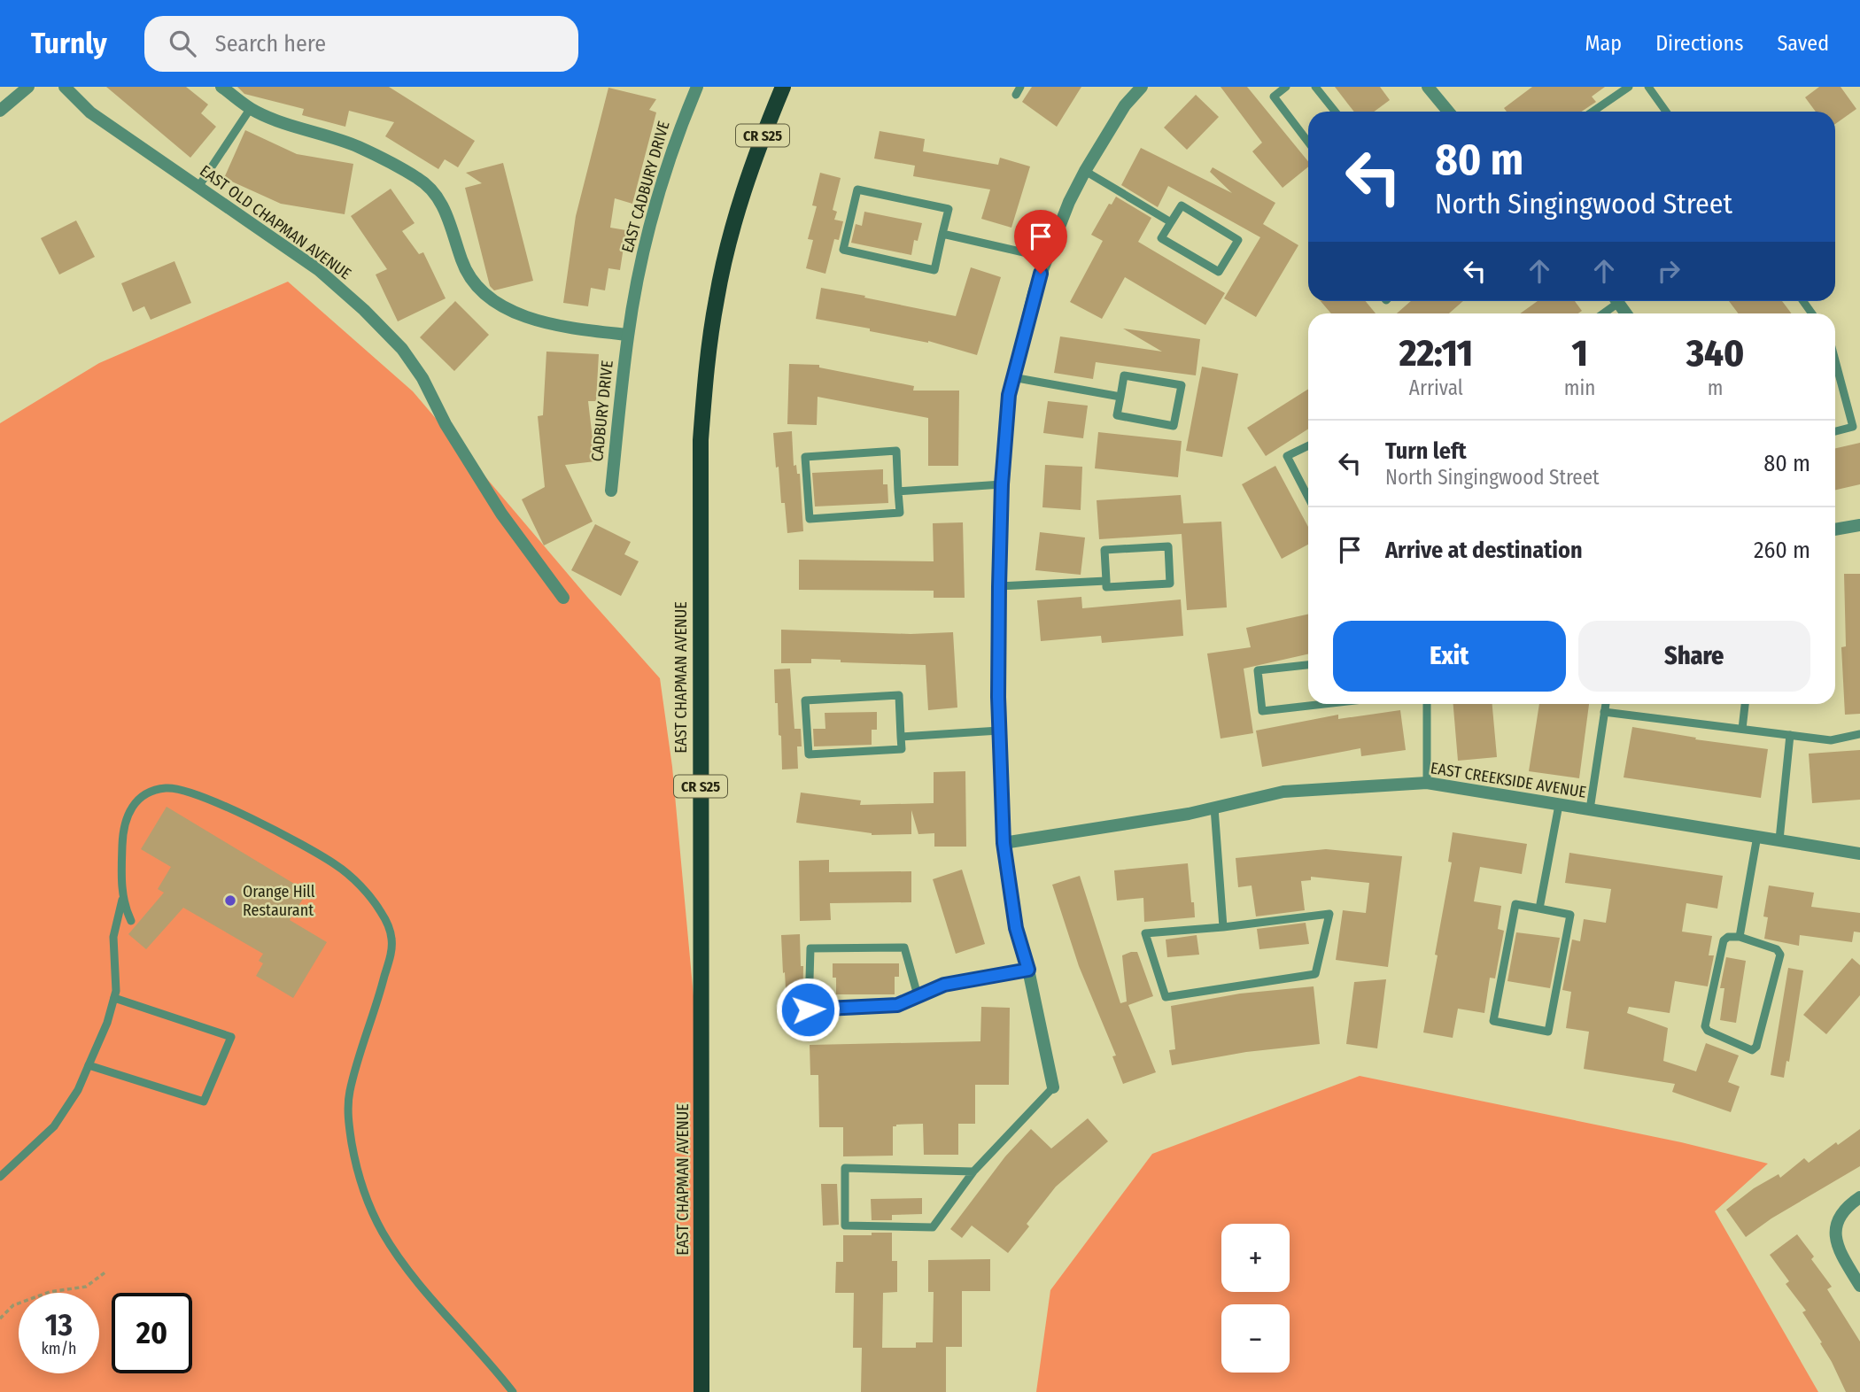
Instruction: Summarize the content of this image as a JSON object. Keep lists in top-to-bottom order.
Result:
{
  "streets": {
    "main road": ["CR S25", "EAST CHAPMAN AVENUE"],
    "street": [
      "EAST CADBURY DRIVE",
      "EAST OLD CHAPMAN AVENUE",
      "CADBURY DRIVE",
      "EAST CREEKSIDE AVENUE"
    ]
  },
  "crossings": [
    ["EAST CADBURY DRIVE", "CADBURY DRIVE"]
  ],
  "places": ["Orange Hill Restaurant"],
  "page": {
    "header": "Turnly",
    "search": "Search here",
    "nav": ["Map", "Directions", "Saved"],
    "turn": ["80 m", "North Singingwood Street"],
    "eta": [
      "22:11",
      "Arrival",
      "1",
      "min",
      "340",
      "m"
    ],
    "list": [
      {
        "name": "Turn left",
        "note": "North Singingwood Street",
        "value": "80 m"
      },
      {
        "name": "Arrive at destination",
        "value": "260 m"
      }
    ],
    "buttons": ["Exit", "Share"],
    "map_buttons": ["+", "−"],
    "speed": "13 km/h",
    "limit": "20"
  }
}
